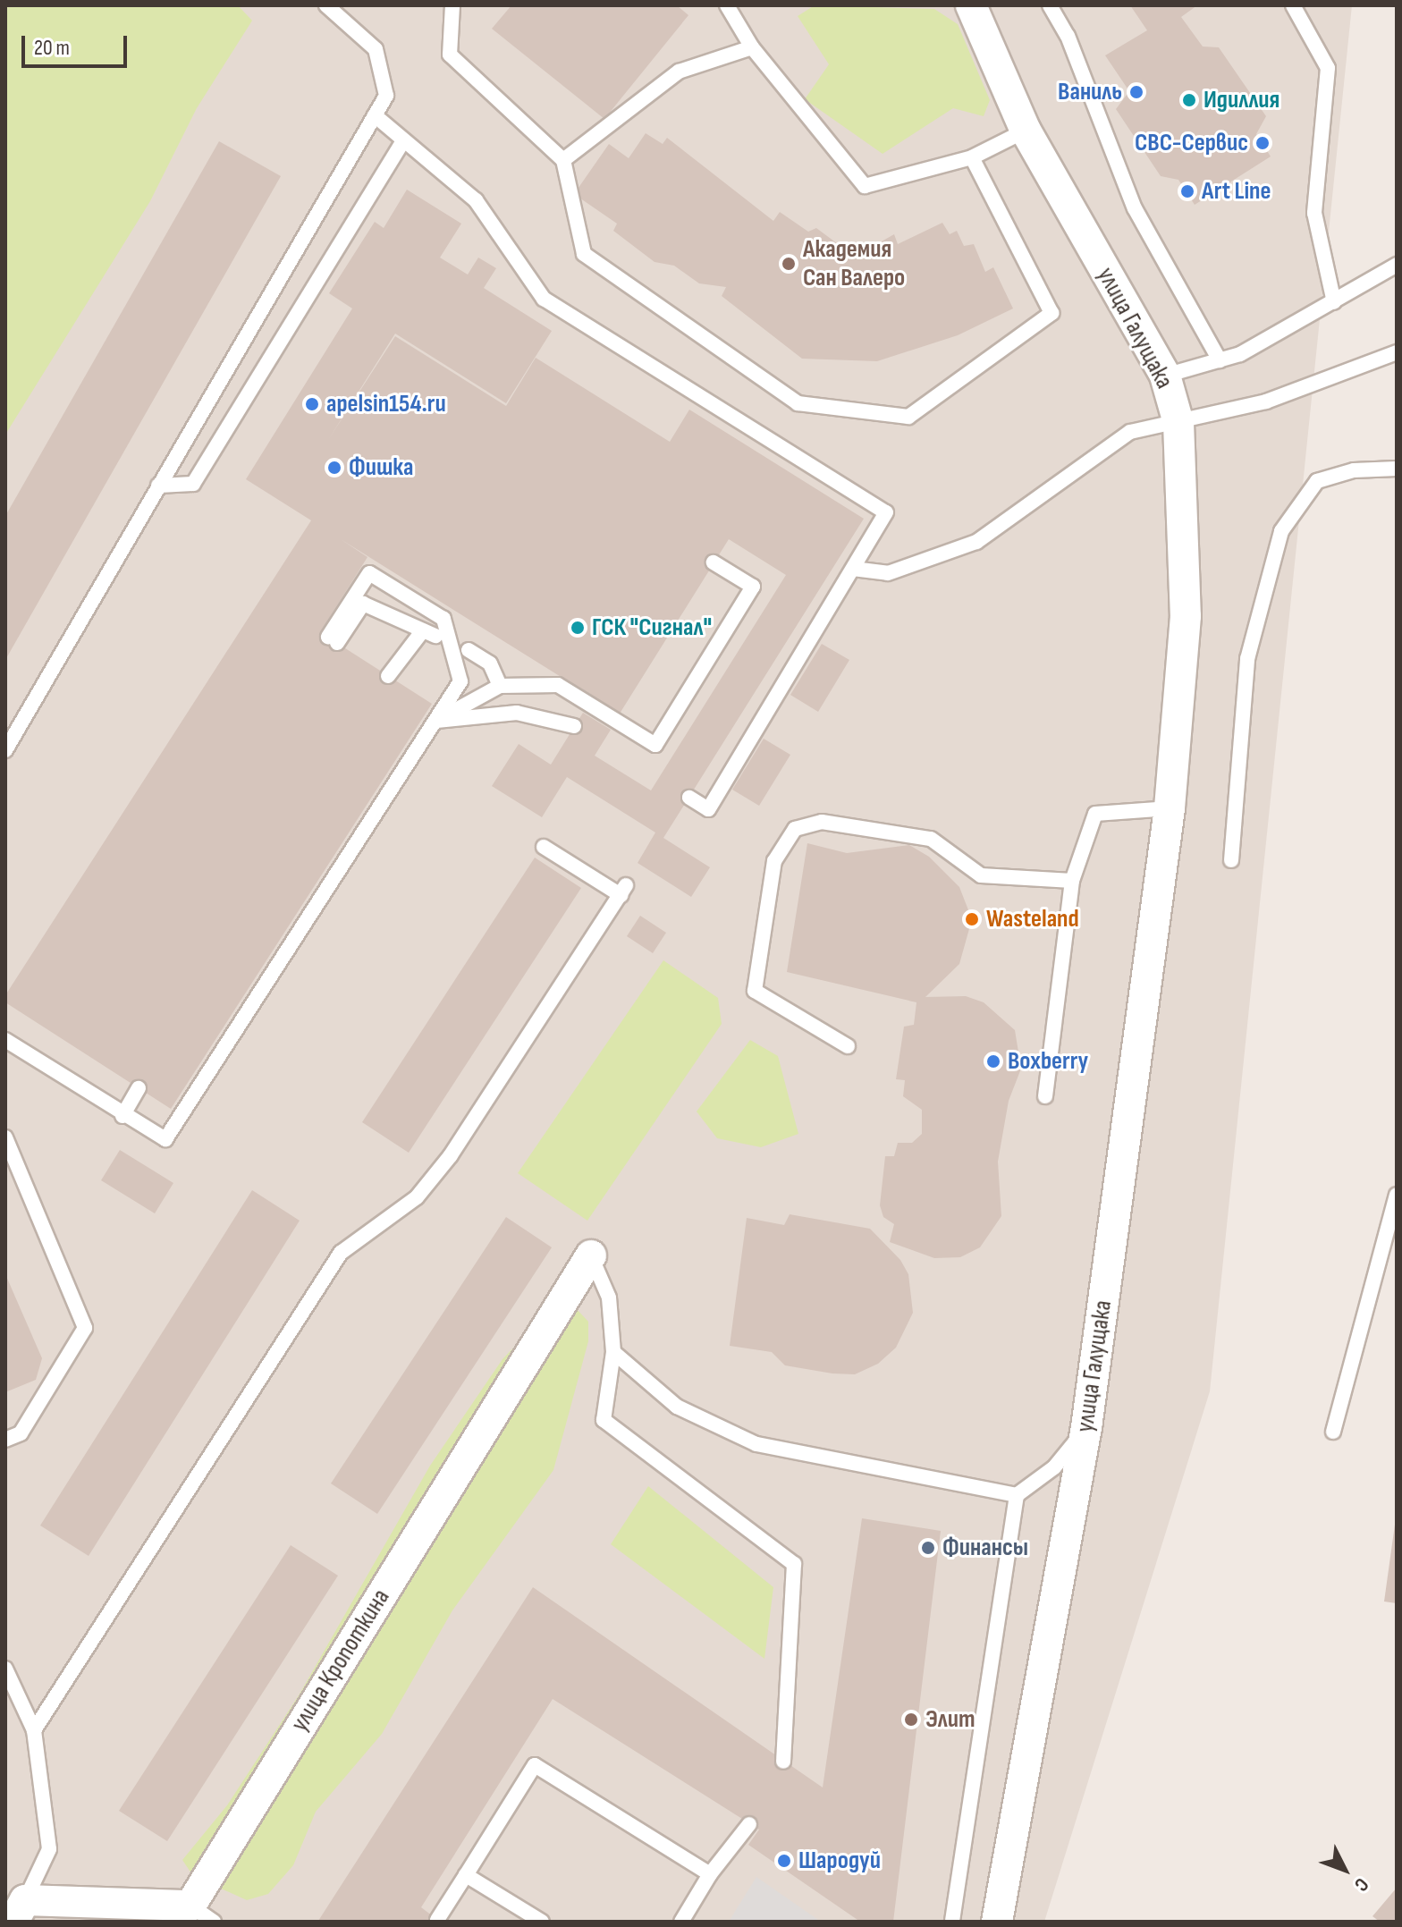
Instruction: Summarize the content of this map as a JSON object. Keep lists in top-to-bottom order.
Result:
{
  "streets": {
    "street": ["улица Галущака", "улица Кропоткина"]
  },
  "places": [
    "Ваниль",
    "Идиллия",
    "СВС-Сервис",
    "Art Line",
    "Академия Сан Валеро",
    "apelsin154.ru",
    "Фишка",
    "ГСК \"Сигнал\"",
    "Wasteland",
    "Boxberry",
    "Финансы",
    "Элит",
    "Шародуй"
  ],
  "scale_bar": "20 m",
  "north": "bottom right"
}
